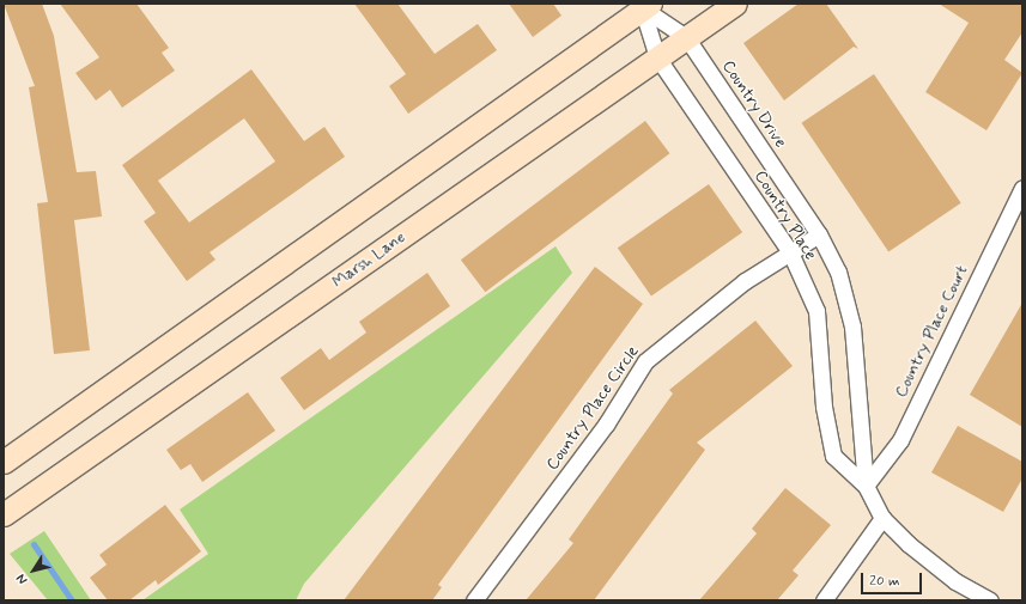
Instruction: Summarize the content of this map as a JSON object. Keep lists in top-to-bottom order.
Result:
{
  "streets": {
    "main road": ["Marsh Lane"],
    "street": [
      "Country Drive",
      "Country Place",
      "Country Place Court",
      "Country Place Circle"
    ]
  },
  "crossings": [
    ["Country Drive", "Country Place"],
    ["Country Drive", "Marsh Lane"],
    ["Country Drive", "Country Place Circle"],
    ["Country Place", "Marsh Lane"],
    ["Country Place", "Country Place Court"],
    ["Country Place", "Country Place Circle"]
  ],
  "scale_bar": "20 m",
  "north": "bottom left"
}
